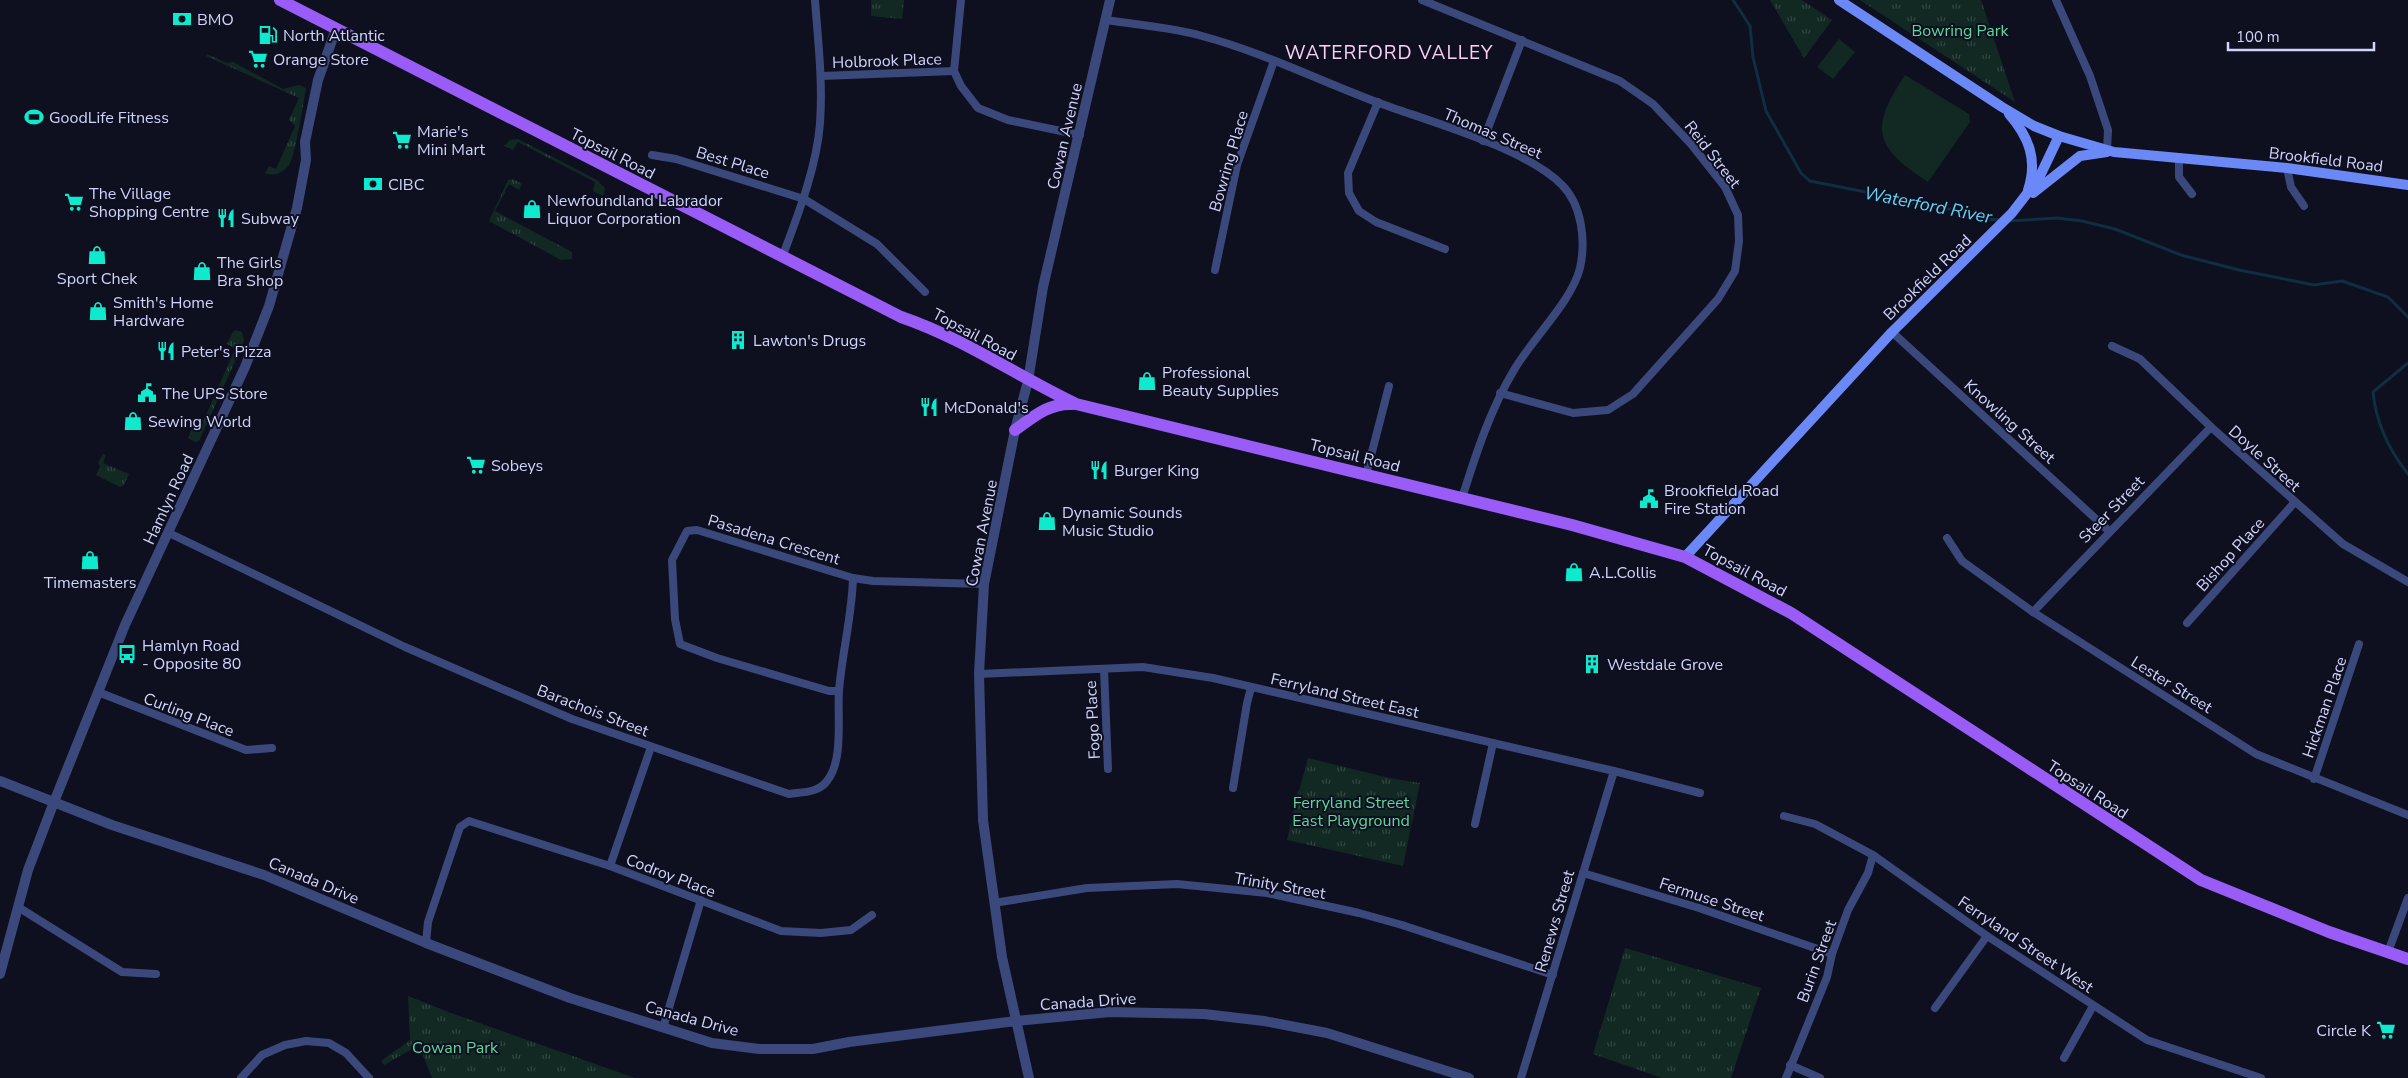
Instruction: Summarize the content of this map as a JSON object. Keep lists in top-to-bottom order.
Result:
{
  "streets": {
    "main road": ["Topsail Road", "Brookfield Road"],
    "street": [
      "Holbrook Place",
      "Thomas Street",
      "Cowan Avenue",
      "Reid Street",
      "Bowring Place",
      "Best Place",
      "Knowling Street",
      "Doyle Street",
      "Hamlyn Road",
      "Steer Street",
      "Pasadena Crescent",
      "Bishop Place",
      "Lester Street",
      "Ferryland Street East",
      "Hickman Place",
      "Barachois Street",
      "Curling Place",
      "Fogo Place",
      "Codroy Place",
      "Canada Drive",
      "Trinity Street",
      "Fermuse Street",
      "Renews Street",
      "Ferryland Street West",
      "Burin Street"
    ]
  },
  "crossings": [
    ["Thomas Street", "Cowan Avenue"],
    ["Thomas Street", "Topsail Road"],
    ["Thomas Street", "Reid Street"],
    ["Thomas Street", "Bowring Place"],
    ["Cowan Avenue", "Topsail Road"],
    ["Cowan Avenue", "Pasadena Crescent"],
    ["Cowan Avenue", "Ferryland Street East"],
    ["Cowan Avenue", "Canada Drive"],
    ["Cowan Avenue", "Trinity Street"],
    ["Topsail Road", "Brookfield Road"],
    ["Topsail Road", "Hamlyn Road"],
    ["Brookfield Road", "Knowling Street"],
    ["Knowling Street", "Steer Street"],
    ["Doyle Street", "Steer Street"],
    ["Doyle Street", "Bishop Place"],
    ["Hamlyn Road", "Barachois Street"],
    ["Hamlyn Road", "Curling Place"],
    ["Hamlyn Road", "Canada Drive"],
    ["Steer Street", "Lester Street"],
    ["Pasadena Crescent", "Barachois Street"],
    ["Lester Street", "Hickman Place"],
    ["Ferryland Street East", "Fogo Place"],
    ["Ferryland Street East", "Renews Street"],
    ["Codroy Place", "Canada Drive"],
    ["Trinity Street", "Renews Street"],
    ["Fermuse Street", "Renews Street"],
    ["Fermuse Street", "Burin Street"],
    ["Ferryland Street West", "Burin Street"]
  ],
  "districts": ["WATERFORD VALLEY"],
  "water": ["Waterford River"],
  "parks": ["Bowring Park", "Ferryland Street East Playground", "Cowan Park"],
  "places": {
    "bank": ["BMO", "CIBC"],
    "fuel station": ["North Atlantic"],
    "supermarket": [
      "Orange Store",
      "Marie's Mini Mart",
      "The Village Shopping Centre",
      "Sobeys",
      "Circle K"
    ],
    "sports": ["GoodLife Fitness"],
    "shop": [
      "Newfoundland Labrador Liquor Corporation",
      "Sport Chek",
      "The Girls Bra Shop",
      "Smith's Home Hardware",
      "Professional Beauty Supplies",
      "Sewing World",
      "Dynamic Sounds Music Studio",
      "Timemasters",
      "A.L.Collis"
    ],
    "restaurant": [
      "Subway",
      "Peter's Pizza",
      "McDonald's",
      "Burger King"
    ],
    "building": ["Lawton's Drugs", "Westdale Grove"],
    "public building": ["The UPS Store", "Brookfield Road Fire Station"],
    "bus stop": ["Hamlyn Road - Opposite 80"]
  },
  "scale_bar": "100 m"
}
